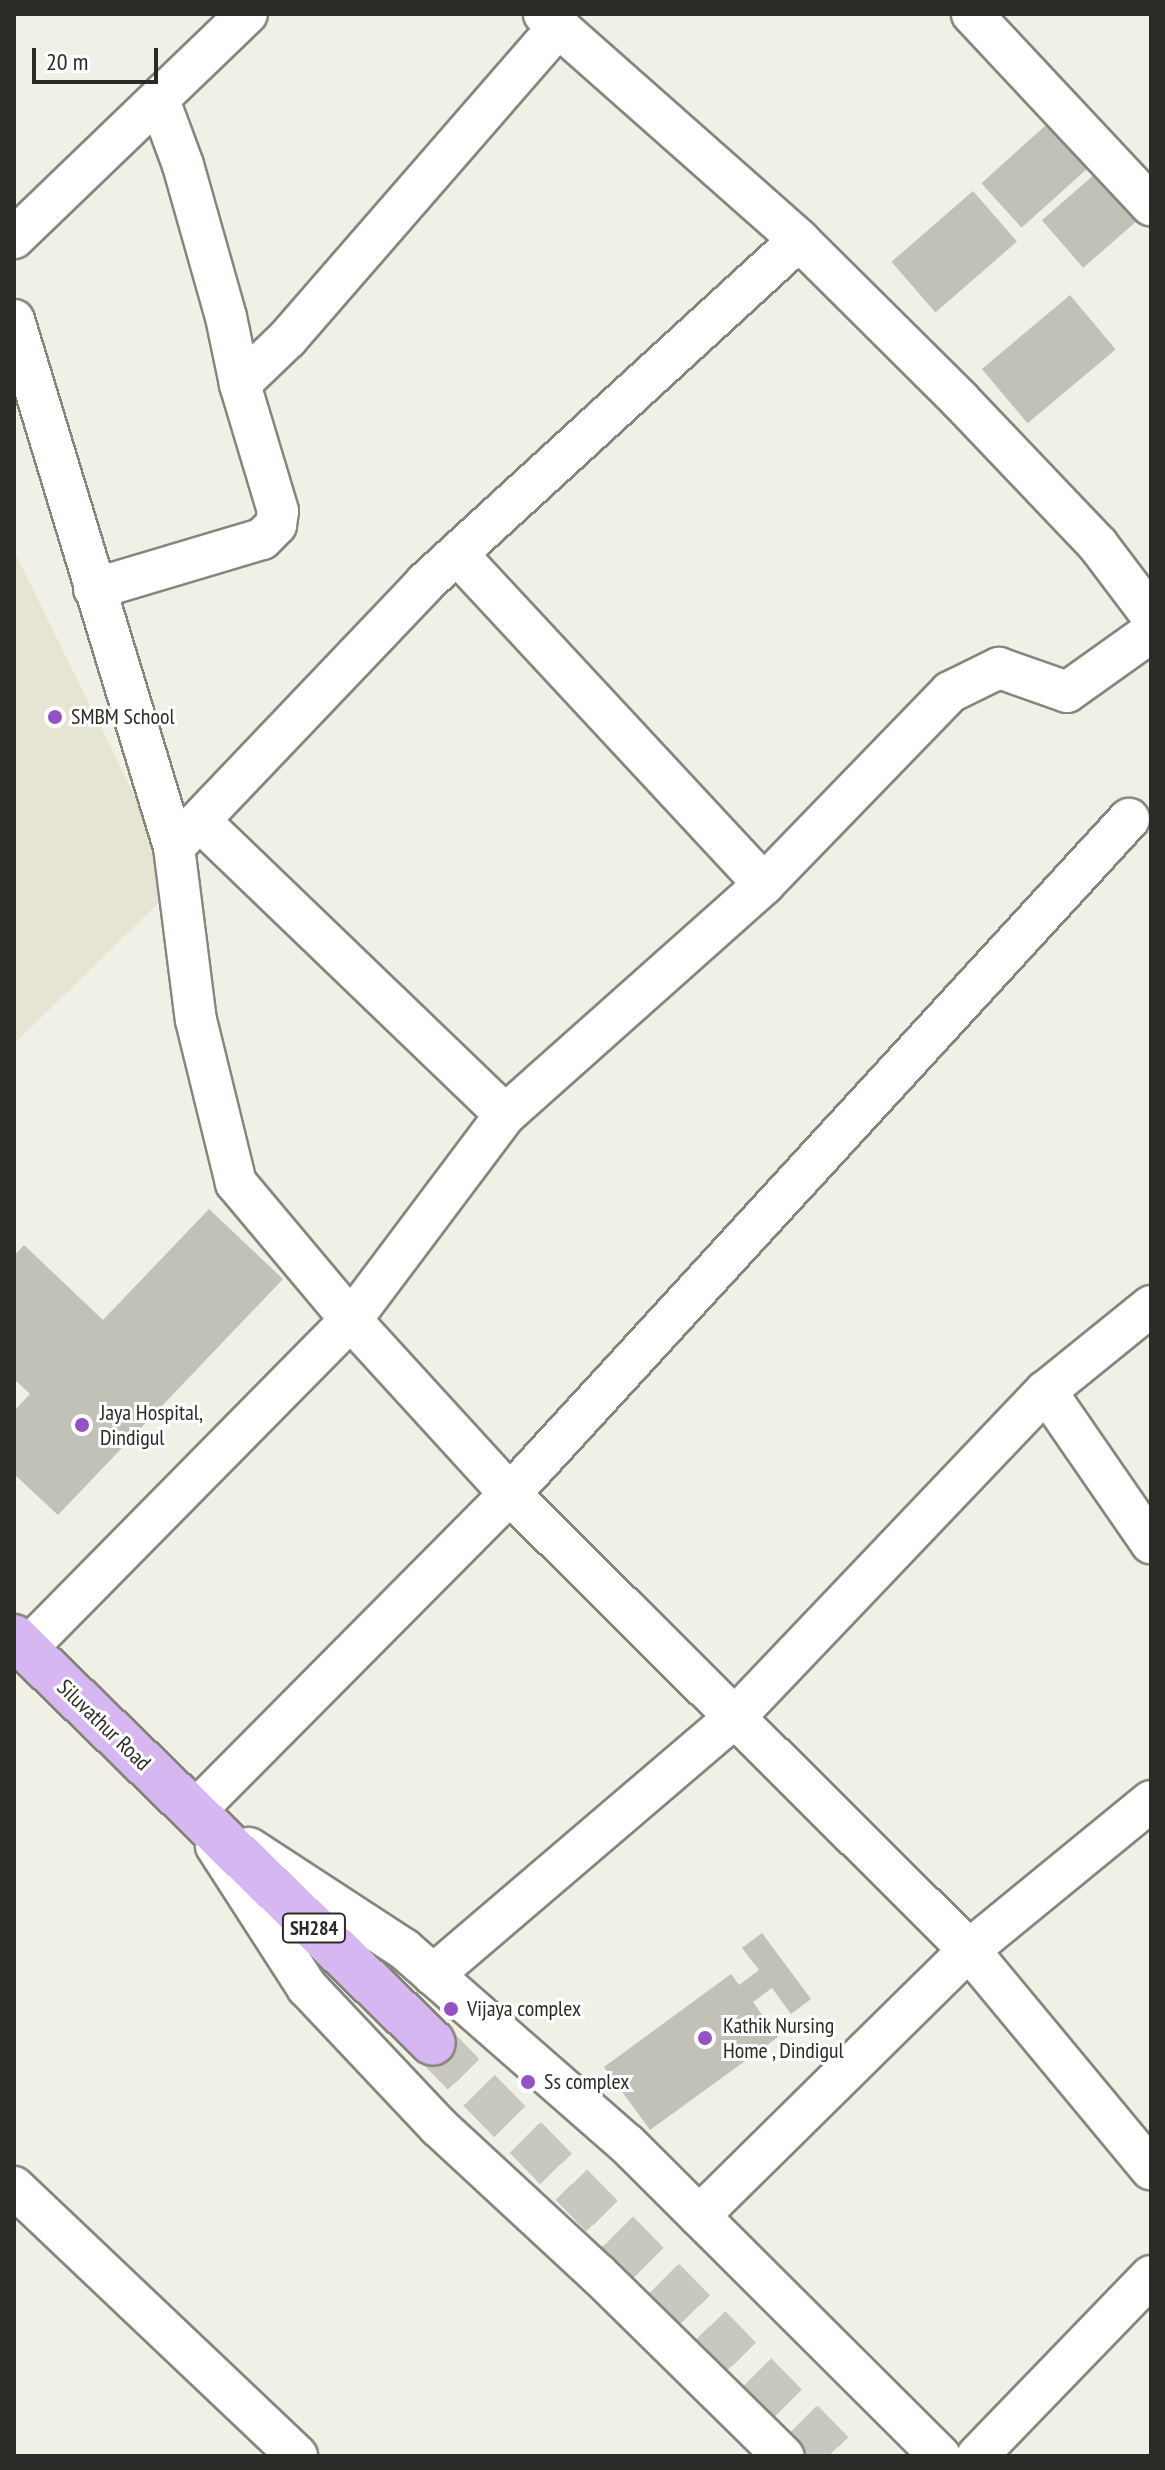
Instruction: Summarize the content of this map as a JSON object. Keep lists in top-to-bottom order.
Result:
{
  "streets": {
    "main road": ["Siluvathur Road", "SH284"]
  },
  "crossings": [
    ["Siluvathur Road", "SH284"]
  ],
  "places": [
    "SMBM School",
    "Jaya Hospital, Dindigul",
    "Vijaya complex",
    "Kathik Nursing Home , Dindigul",
    "Ss complex"
  ],
  "scale_bar": "20 m"
}
